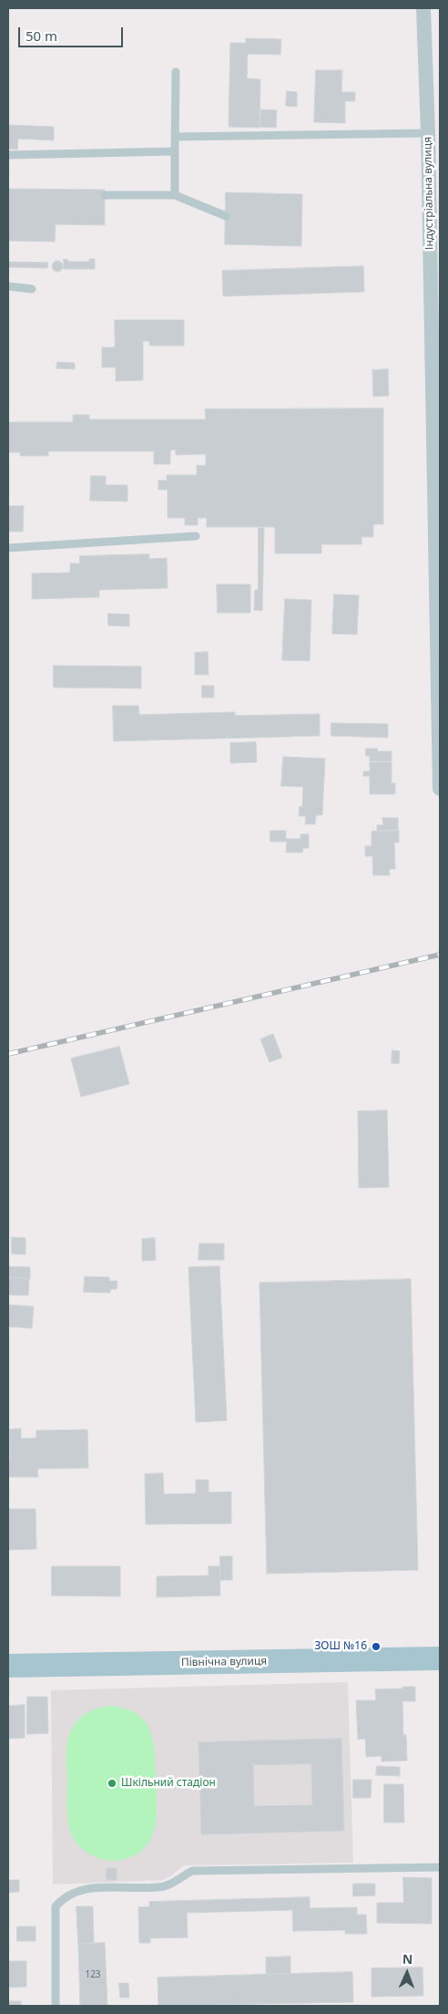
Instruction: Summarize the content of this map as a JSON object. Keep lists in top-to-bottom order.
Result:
{
  "streets": {
    "main road": ["Північна вулиця"],
    "street": ["Індустріальна вулиця"]
  },
  "places": ["ЗОШ №16", "Шкільний стадіон"],
  "house_numbers": ["123"],
  "scale_bar": "50 m",
  "north": "top"
}
